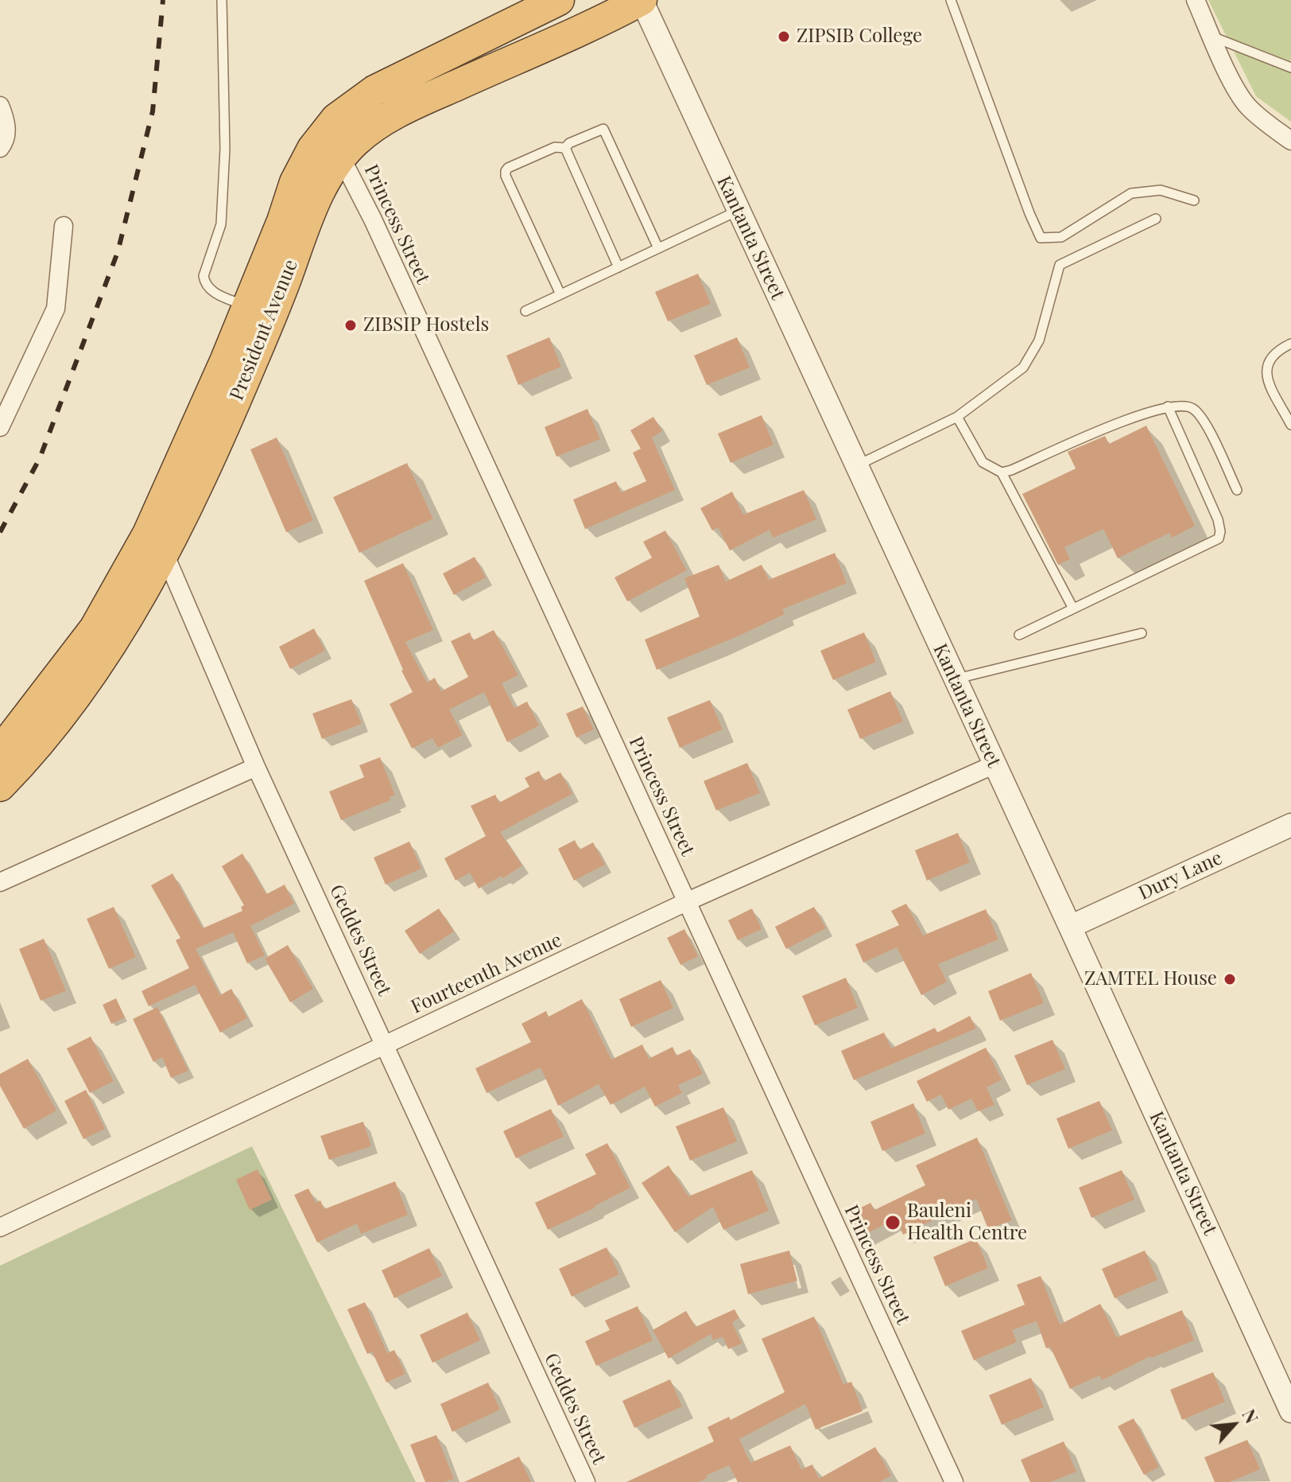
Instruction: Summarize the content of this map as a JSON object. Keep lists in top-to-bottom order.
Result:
{
  "streets": {
    "highway": ["President Avenue"],
    "street": [
      "Princess Street",
      "Kantanta Street",
      "Dury Lane",
      "Geddes Street",
      "Fourteenth Avenue"
    ]
  },
  "crossings": [
    ["Princess Street", "President Avenue"],
    ["Princess Street", "Fourteenth Avenue"],
    ["Kantanta Street", "President Avenue"],
    ["Kantanta Street", "Dury Lane"],
    ["Kantanta Street", "Fourteenth Avenue"],
    ["President Avenue", "Geddes Street"],
    ["Geddes Street", "Fourteenth Avenue"]
  ],
  "places": [
    "ZIPSIB College",
    "ZIBSIP Hostels",
    "ZAMTEL House",
    "Bauleni Health Centre"
  ],
  "north": "top right"
}
